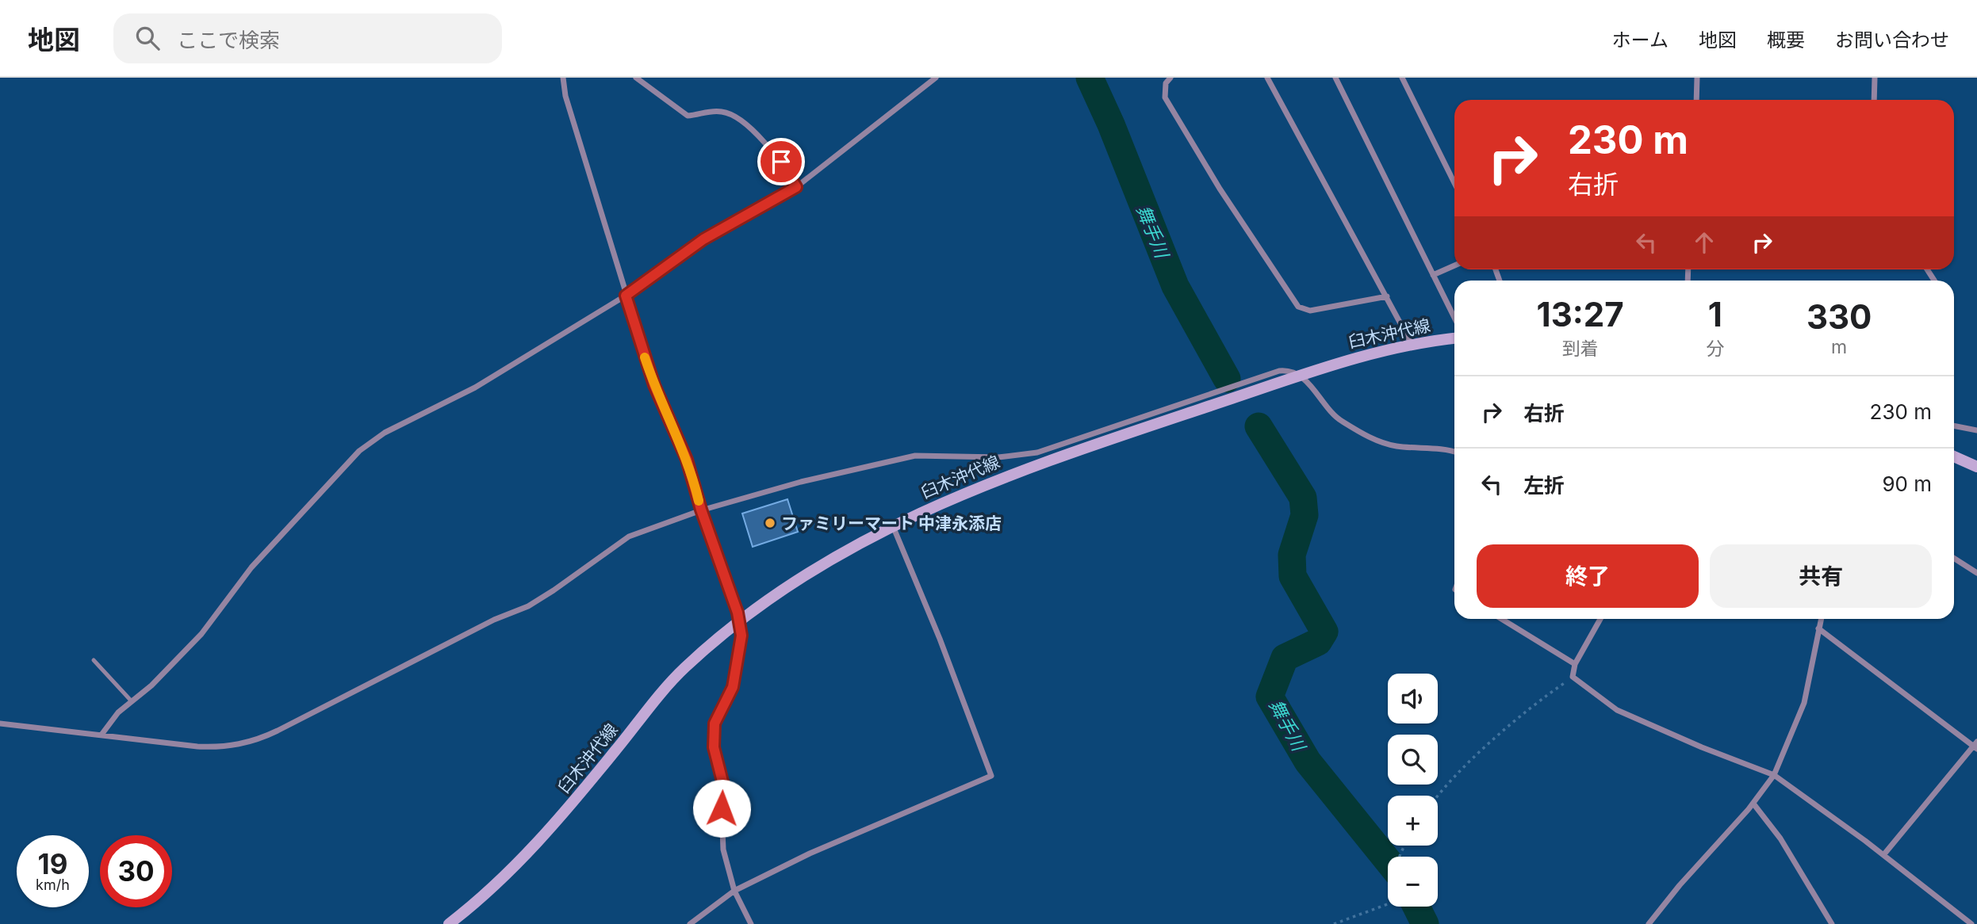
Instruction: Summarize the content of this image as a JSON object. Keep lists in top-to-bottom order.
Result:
{
  "streets": {
    "main road": ["臼木沖代線"]
  },
  "water": ["舞手川"],
  "places": ["ファミリーマート 中津永添店"],
  "page": {
    "header": "地図",
    "search": "ここで検索",
    "nav": [
      "ホーム",
      "地図",
      "概要",
      "お問い合わせ"
    ],
    "turn": ["230 m", "右折"],
    "eta": [
      "13:27",
      "到着",
      "1",
      "分",
      "330",
      "m"
    ],
    "list": [
      {
        "name": "右折",
        "value": "230 m"
      },
      {
        "name": "左折",
        "value": "90 m"
      }
    ],
    "buttons": ["終了", "共有"],
    "map_buttons": ["+", "−"],
    "speed": "19 km/h",
    "limit": "30"
  }
}
